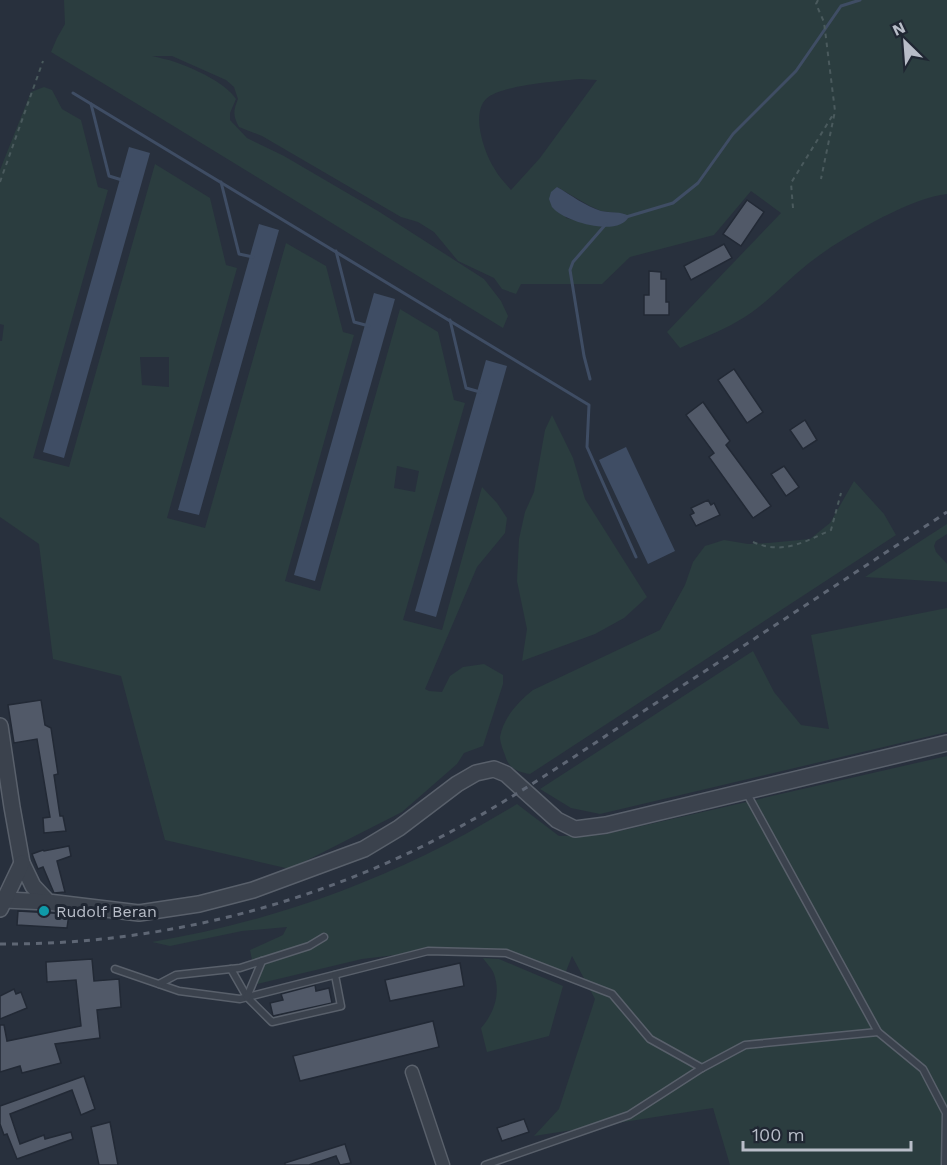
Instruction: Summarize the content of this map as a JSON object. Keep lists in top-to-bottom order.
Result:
{
  "places": ["Rudolf Beran"],
  "scale_bar": "100 m",
  "north": "top left"
}
